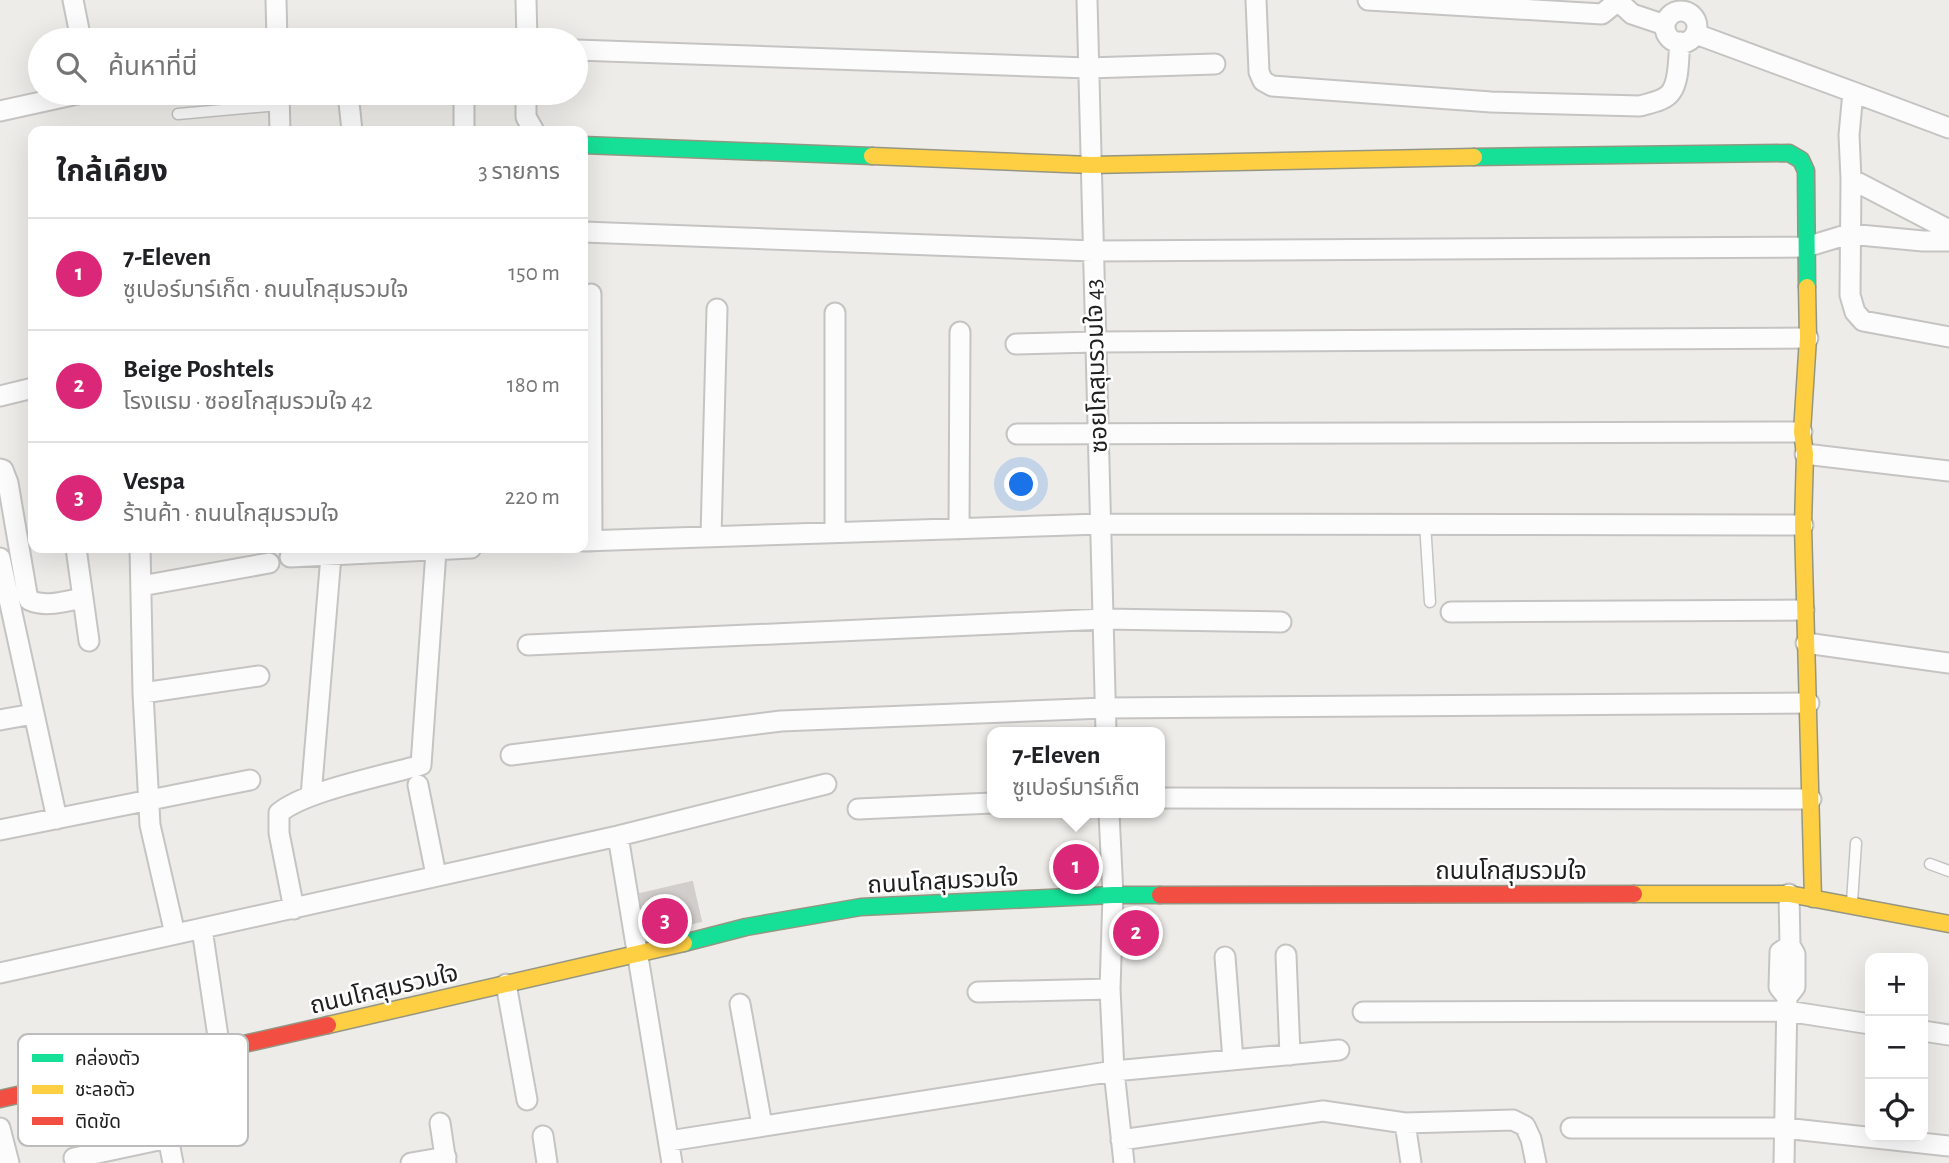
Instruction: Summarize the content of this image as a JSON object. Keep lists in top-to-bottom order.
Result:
{
  "streets": {
    "street": ["ซอยโกสุมรวมใจ 43", "ถนนโกสุมรวมใจ"]
  },
  "legend": ["คล่องตัว", "ชะลอตัว", "ติดขัด"],
  "page": {
    "search": "ค้นหาที่นี่",
    "heading": ["ใกล้เคียง", "3 รายการ"],
    "list": [
      {
        "mark": "1",
        "name": "7-Eleven",
        "note": "ซูเปอร์มาร์เก็ต · ถนนโกสุมรวมใจ",
        "value": "150 m"
      },
      {
        "mark": "2",
        "name": "Beige Poshtels",
        "note": "โรงแรม · ซอยโกสุมรวมใจ 42",
        "value": "180 m"
      },
      {
        "mark": "3",
        "name": "Vespa",
        "note": "ร้านค้า · ถนนโกสุมรวมใจ",
        "value": "220 m"
      }
    ],
    "popup": ["7-Eleven", "ซูเปอร์มาร์เก็ต"],
    "pins": ["1", "3", "2"],
    "map_buttons": ["+", "−"]
  }
}
